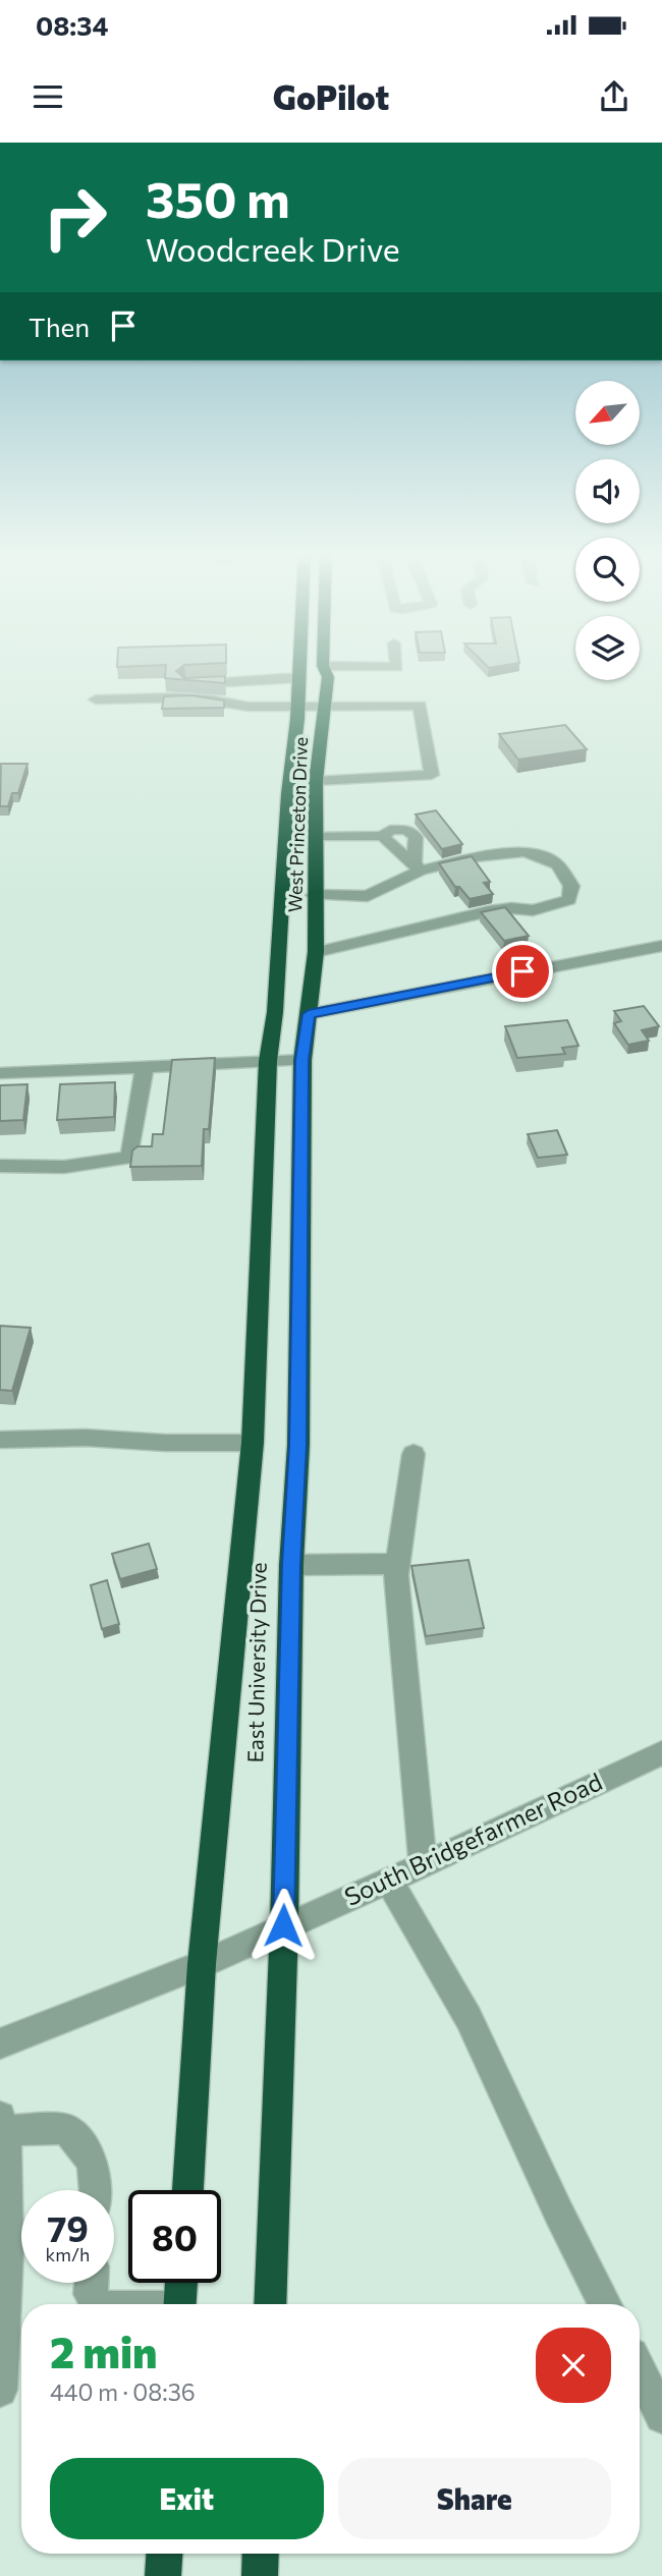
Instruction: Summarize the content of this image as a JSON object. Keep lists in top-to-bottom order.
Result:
{
  "streets": {
    "highway": ["West Princeton Drive", "East University Drive"],
    "street": ["South Bridgefarmer Road"]
  },
  "crossings": [
    ["West Princeton Drive", "East University Drive"],
    ["East University Drive", "South Bridgefarmer Road"]
  ],
  "north": "bottom left",
  "page": {
    "status": "08:34",
    "header": "GoPilot",
    "turn": ["350 m", "Woodcreek Drive"],
    "then": "Then",
    "speed": "79 km/h",
    "limit": "80",
    "heading": ["2 min", "440 m · 08:36"],
    "buttons": ["Exit", "Share"]
  }
}
